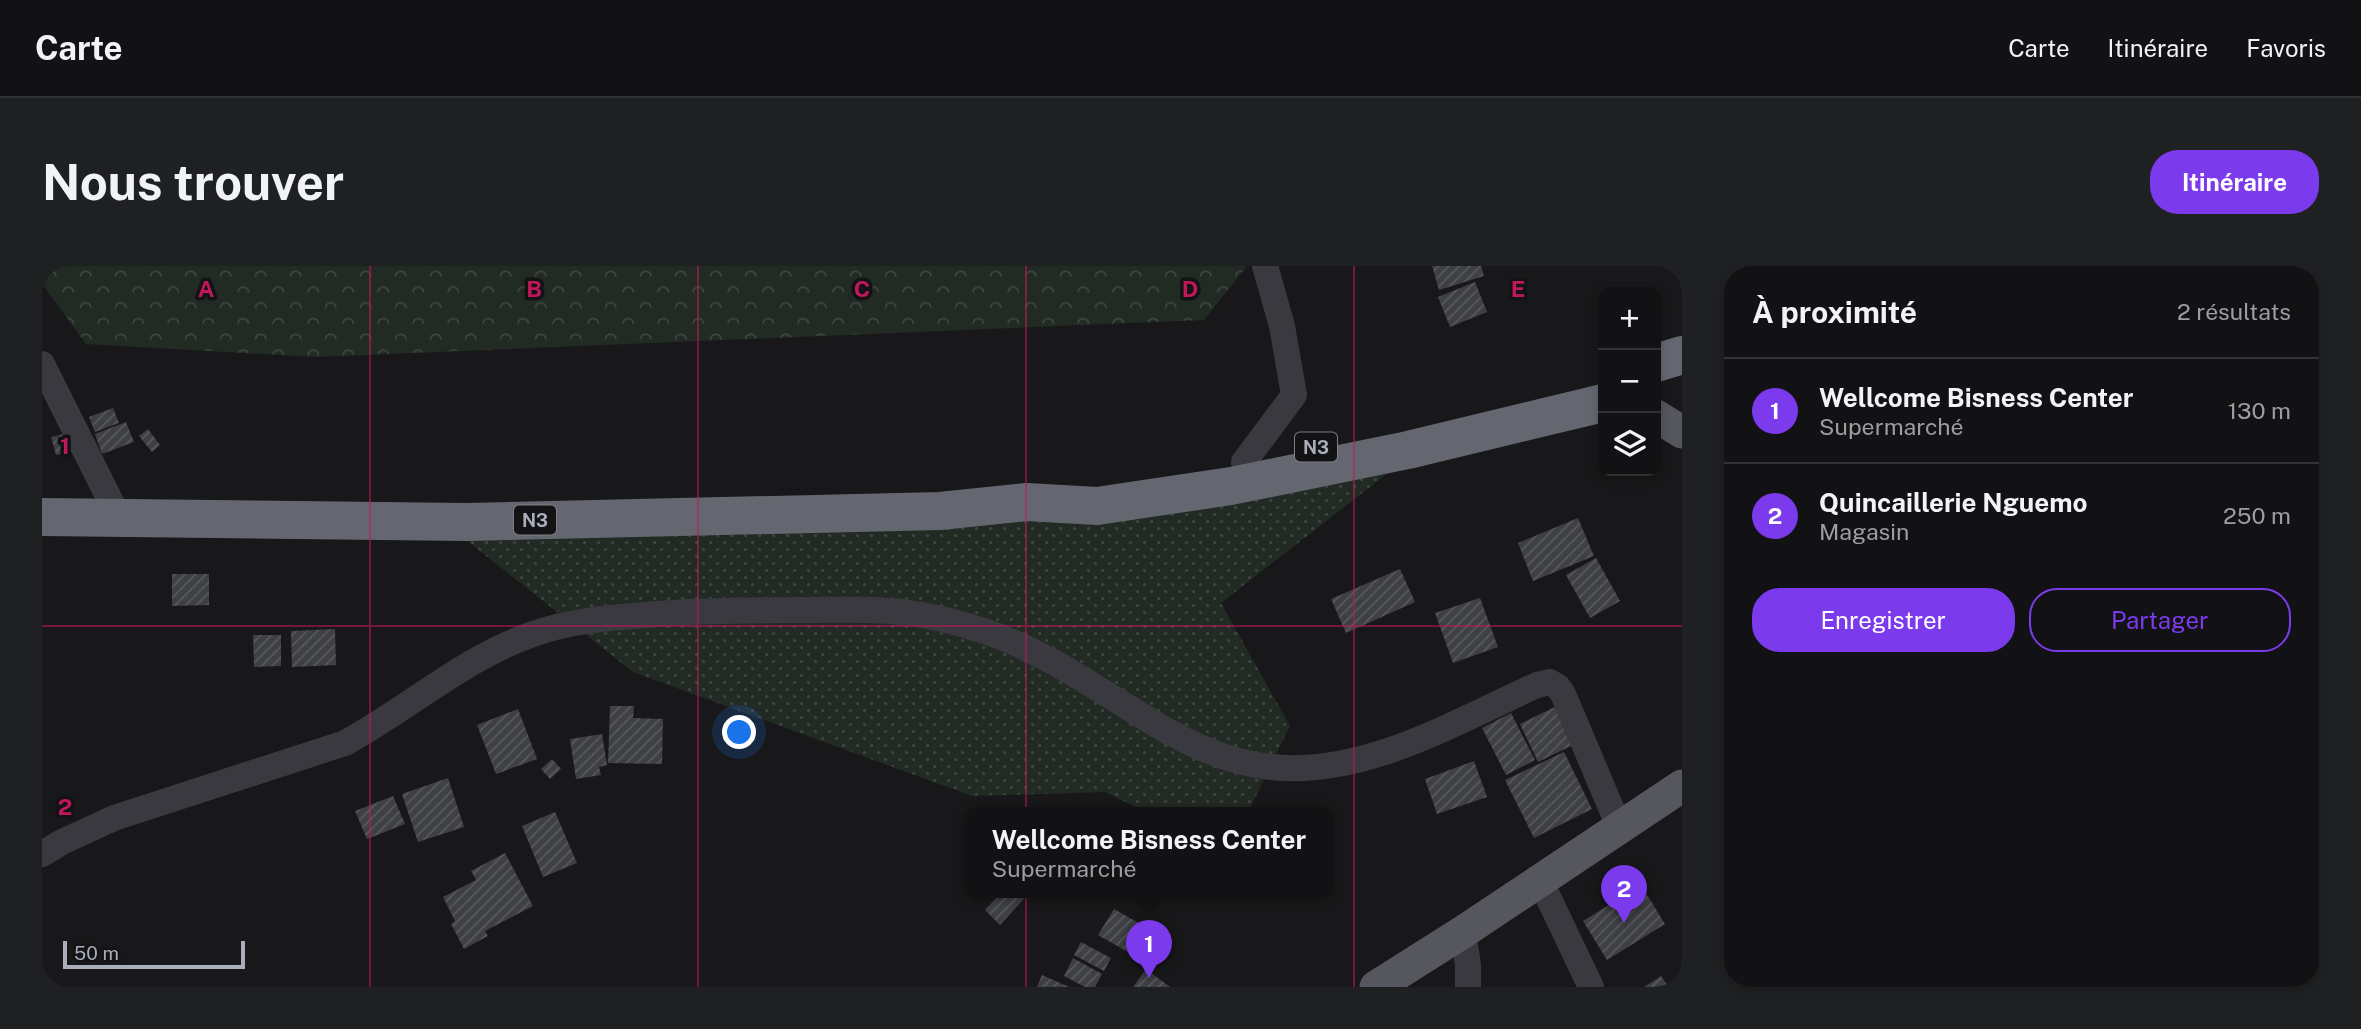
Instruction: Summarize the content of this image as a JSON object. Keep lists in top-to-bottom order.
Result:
{
  "streets": {
    "highway": ["N3"]
  },
  "scale_bar": "50 m",
  "page": {
    "header": "Carte",
    "nav": ["Carte", "Itinéraire", "Favoris"],
    "buttons": [
      "Itinéraire",
      ["Enregistrer", "Partager"]
    ],
    "title": "Nous trouver",
    "heading": ["À proximité", "2 résultats"],
    "map_buttons": ["+", "−"],
    "list": [
      {
        "mark": "1",
        "name": "Wellcome Bisness Center",
        "note": "Supermarché",
        "value": "130 m"
      },
      {
        "mark": "2",
        "name": "Quincaillerie Nguemo",
        "note": "Magasin",
        "value": "250 m"
      }
    ],
    "popup": ["Wellcome Bisness Center", "Supermarché"],
    "pins": ["2", "1"],
    "scale": "50 m"
  },
  "grid": {
    "columns": [
      "A",
      "B",
      "C",
      "D",
      "E"
    ],
    "rows": ["1", "2"]
  }
}
